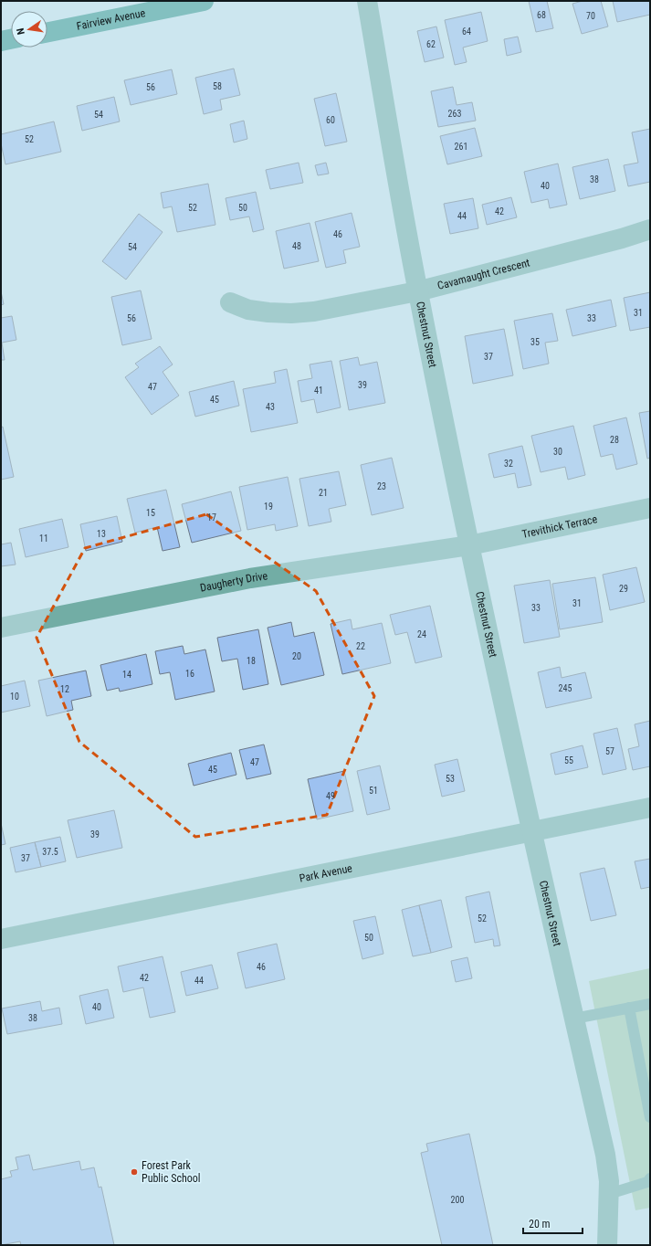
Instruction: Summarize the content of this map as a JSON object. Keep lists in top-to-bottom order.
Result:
{
  "streets": {
    "main road": ["Fairview Avenue"],
    "street": [
      "Cavamaught Crescent",
      "Chestnut Street",
      "Trevithick Terrace",
      "Daugherty Drive",
      "Park Avenue"
    ]
  },
  "crossings": [
    ["Cavamaught Crescent", "Chestnut Street"],
    ["Chestnut Street", "Trevithick Terrace"],
    ["Chestnut Street", "Daugherty Drive"],
    ["Chestnut Street", "Park Avenue"],
    ["Trevithick Terrace", "Daugherty Drive"]
  ],
  "places": ["Forest Park Public School"],
  "house_numbers": [
    "68",
    "70",
    "64",
    "62",
    "58",
    "56",
    "263",
    "54",
    "60",
    "52",
    "261",
    "38",
    "40",
    "52",
    "50",
    "42",
    "44",
    "46",
    "48",
    "54",
    "31",
    "56",
    "33",
    "35",
    "37",
    "39",
    "47",
    "41",
    "45",
    "43",
    "28",
    "30",
    "32",
    "23",
    "21",
    "19",
    "15",
    "17",
    "13",
    "11",
    "29",
    "31",
    "33",
    "24",
    "22",
    "20",
    "18",
    "16",
    "14",
    "245",
    "12",
    "10",
    "57",
    "55",
    "47",
    "45",
    "53",
    "51",
    "49",
    "39",
    "37.5",
    "37",
    "52",
    "50",
    "46",
    "42",
    "44",
    "40",
    "38",
    "200"
  ],
  "scale_bar": "20 m",
  "north": "left"
}
